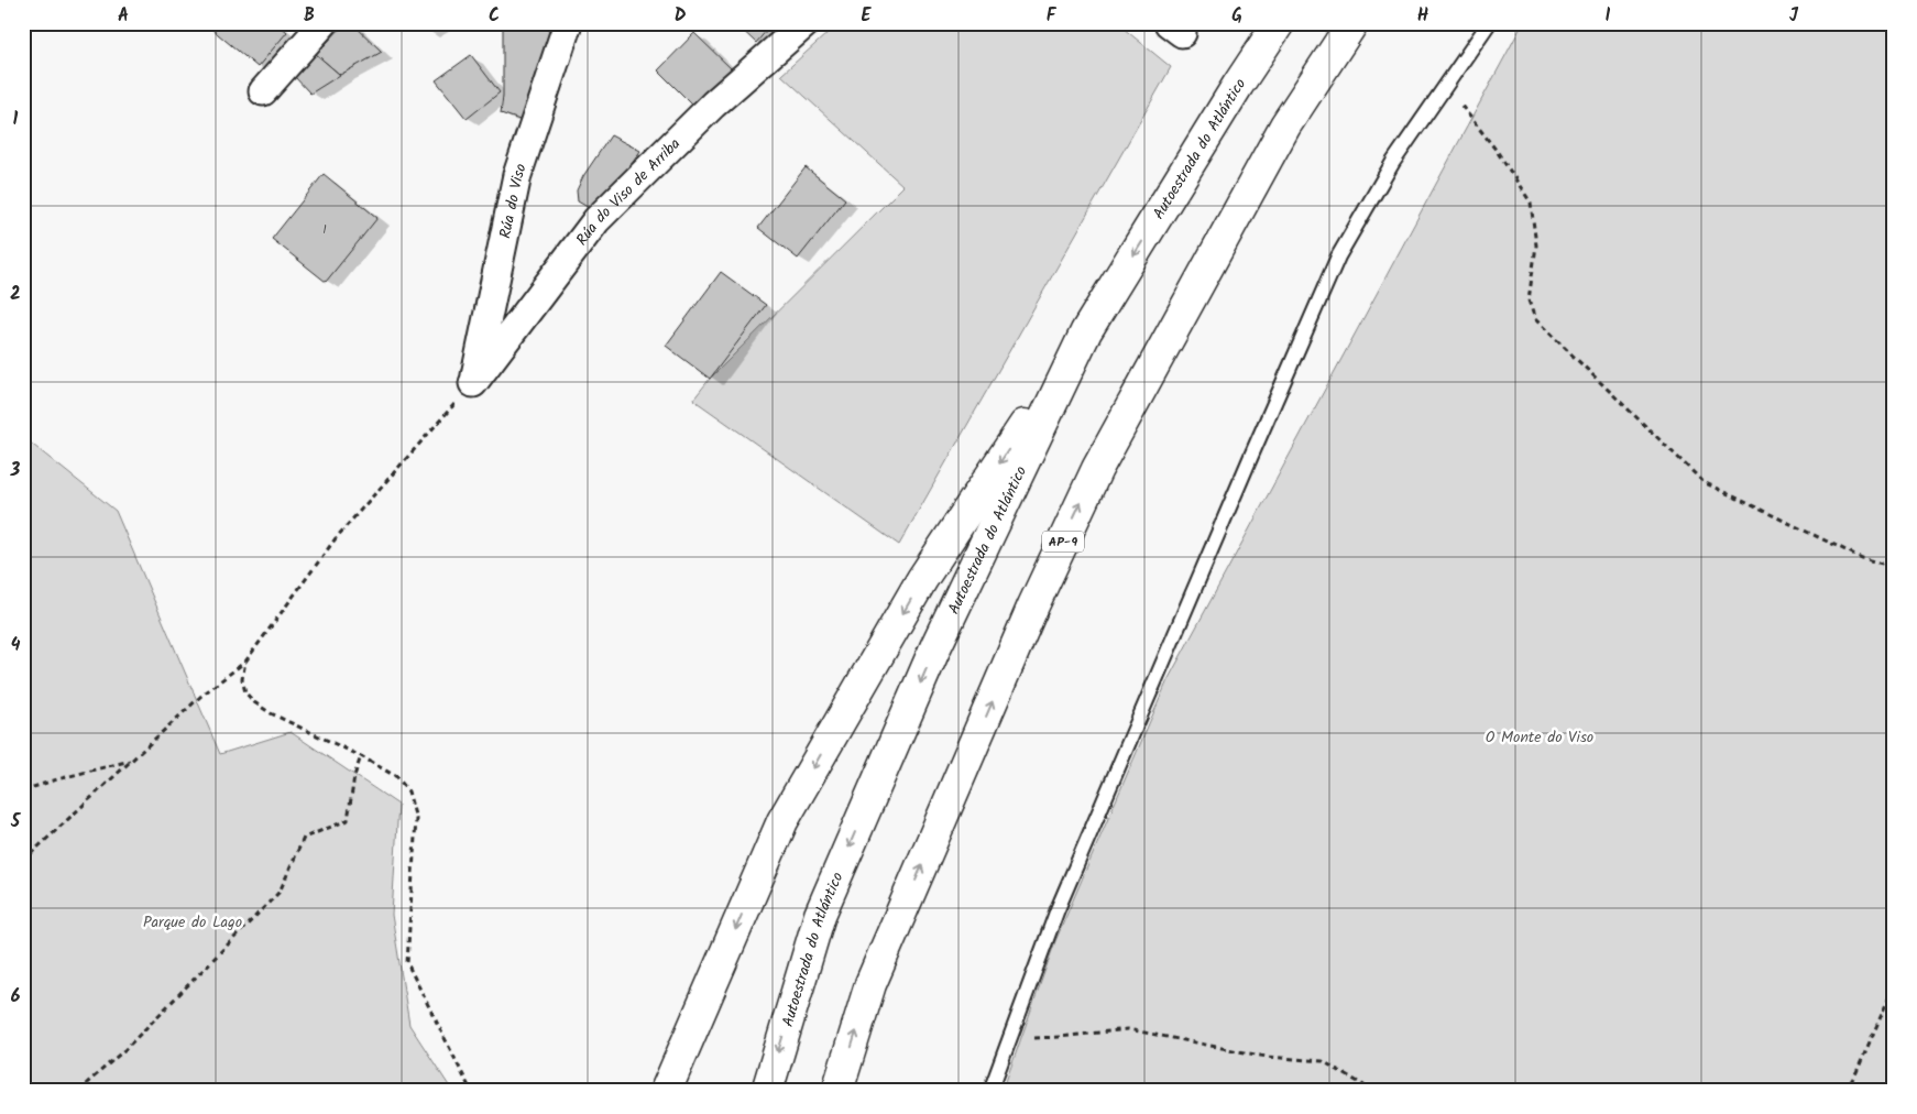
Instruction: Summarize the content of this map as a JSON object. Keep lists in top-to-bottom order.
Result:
{
  "streets": {
    "highway": ["Autoestrada do Atlántico", "AP-9"],
    "street": ["Rúa do Viso de Arriba", "Rúa do Viso"]
  },
  "crossings": [
    ["Rúa do Viso de Arriba", "Rúa do Viso"]
  ],
  "parks": ["O Monte do Viso", "Parque do Lago"],
  "house_numbers": ["1"],
  "grid": {
    "columns": [
      "A",
      "B",
      "C",
      "D",
      "E",
      "F",
      "G",
      "H",
      "I",
      "J"
    ],
    "rows": [
      "1",
      "2",
      "3",
      "4",
      "5",
      "6"
    ]
  }
}
